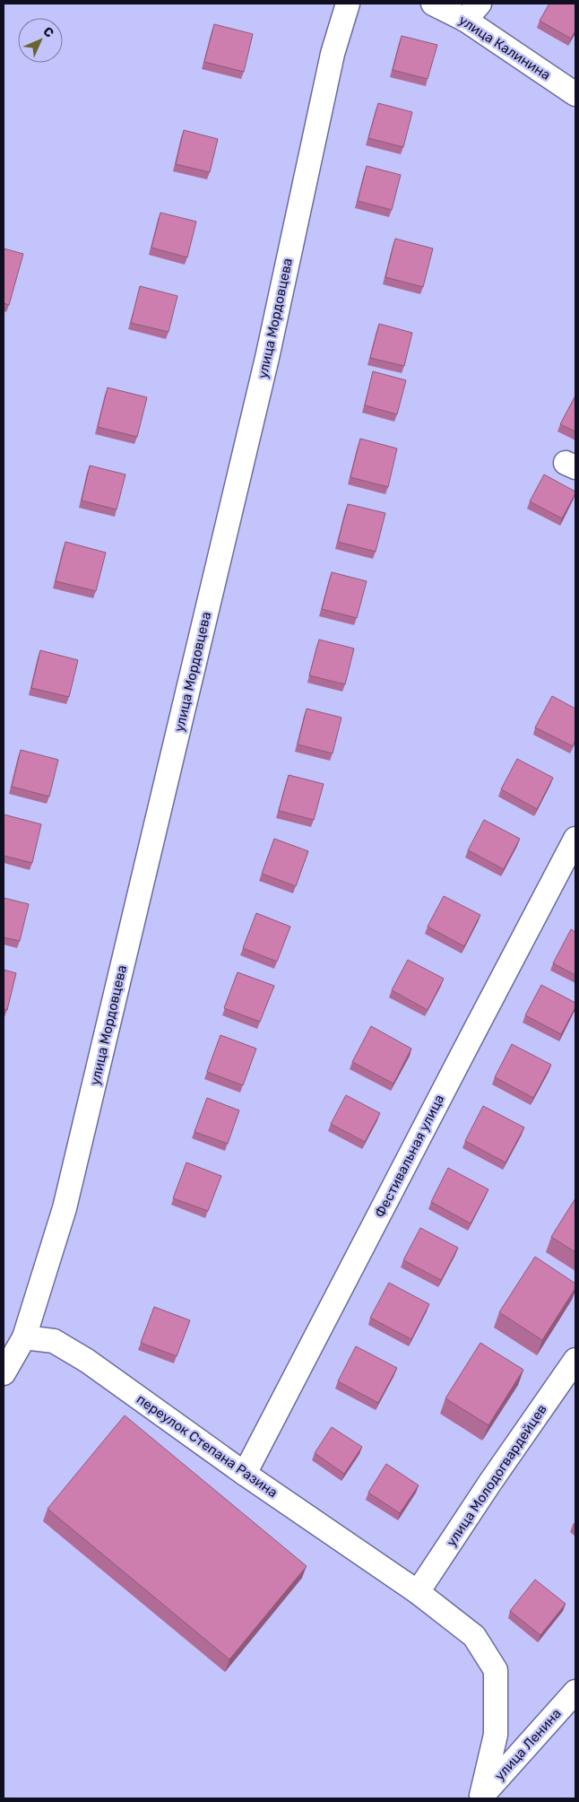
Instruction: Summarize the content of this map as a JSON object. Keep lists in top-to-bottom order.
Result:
{
  "streets": {
    "street": [
      "улица Калинина",
      "улица Мордовцева",
      "Фестивальная улица",
      "переулок Степана Разина",
      "улица Молодогвардейцев",
      "улица Ленина"
    ]
  },
  "crossings": [
    ["улица Мордовцева", "переулок Степана Разина"],
    ["Фестивальная улица", "переулок Степана Разина"],
    ["переулок Степана Разина", "улица Молодогвардейцев"],
    ["переулок Степана Разина", "улица Ленина"]
  ],
  "north": "top right"
}
